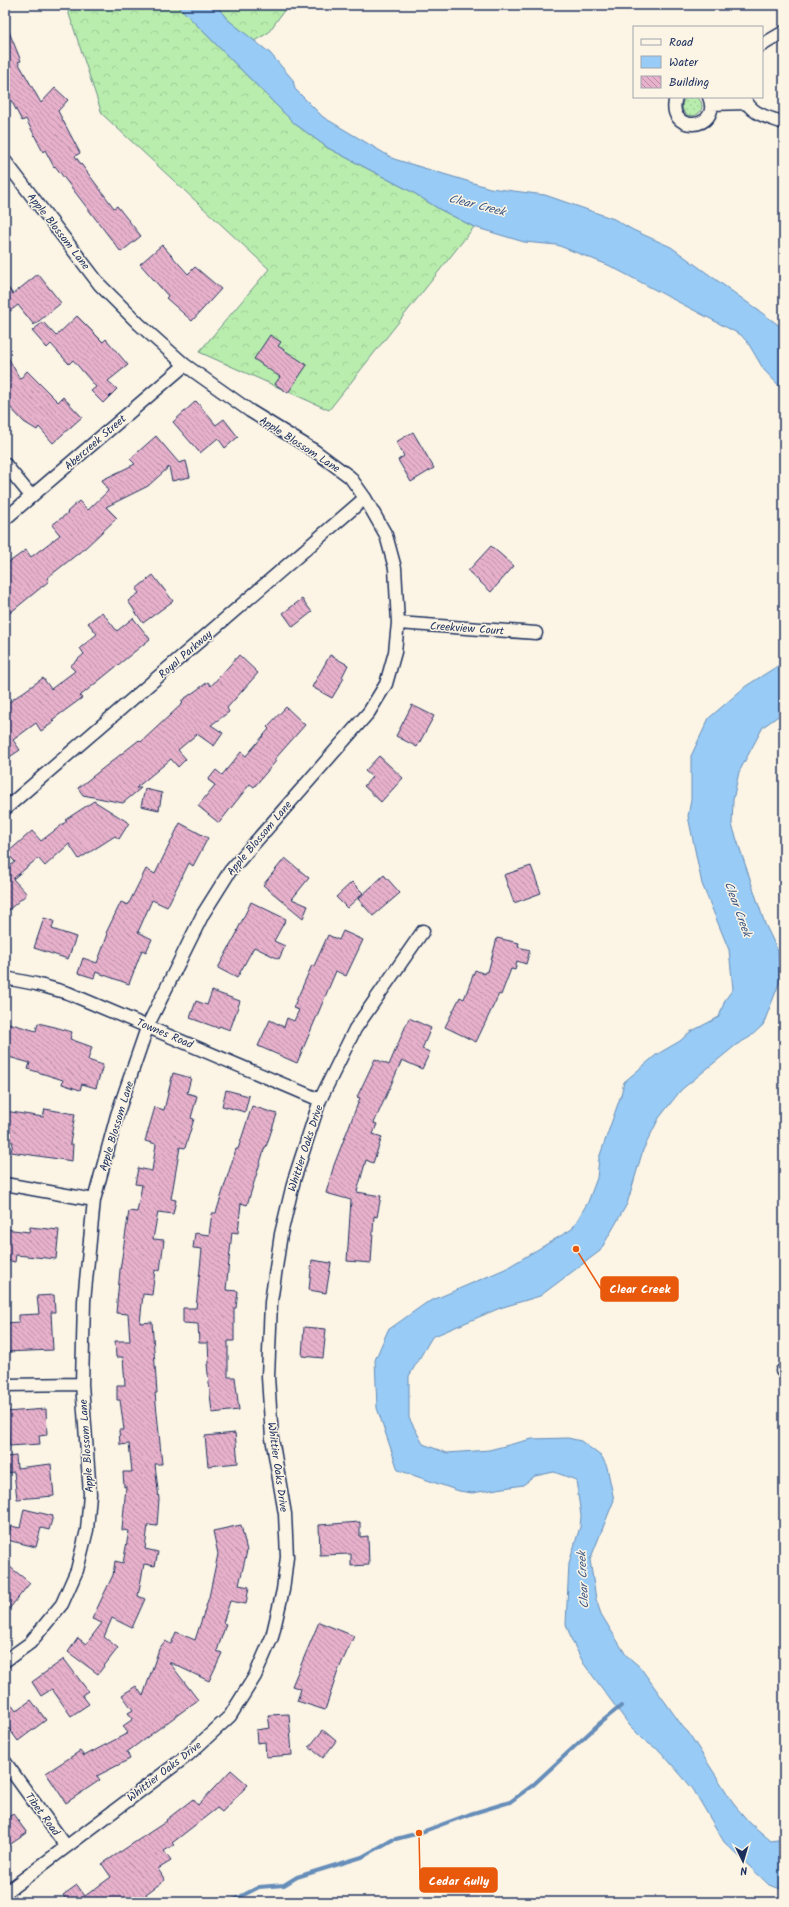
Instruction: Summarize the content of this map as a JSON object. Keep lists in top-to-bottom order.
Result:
{
  "streets": {
    "street": [
      "Apple Blossom Lane",
      "Abercreek Street",
      "Creekview Court",
      "Royal Parkway",
      "Townes Road",
      "Whittier Oaks Drive",
      "Tibet Road"
    ]
  },
  "crossings": [
    ["Apple Blossom Lane", "Abercreek Street"],
    ["Apple Blossom Lane", "Creekview Court"],
    ["Apple Blossom Lane", "Royal Parkway"],
    ["Apple Blossom Lane", "Townes Road"],
    ["Townes Road", "Whittier Oaks Drive"],
    ["Whittier Oaks Drive", "Tibet Road"]
  ],
  "water": ["Clear Creek"],
  "places": ["Clear Creek", "Cedar Gully"],
  "legend": ["Road", "Water", "Building"],
  "north": "bottom"
}
